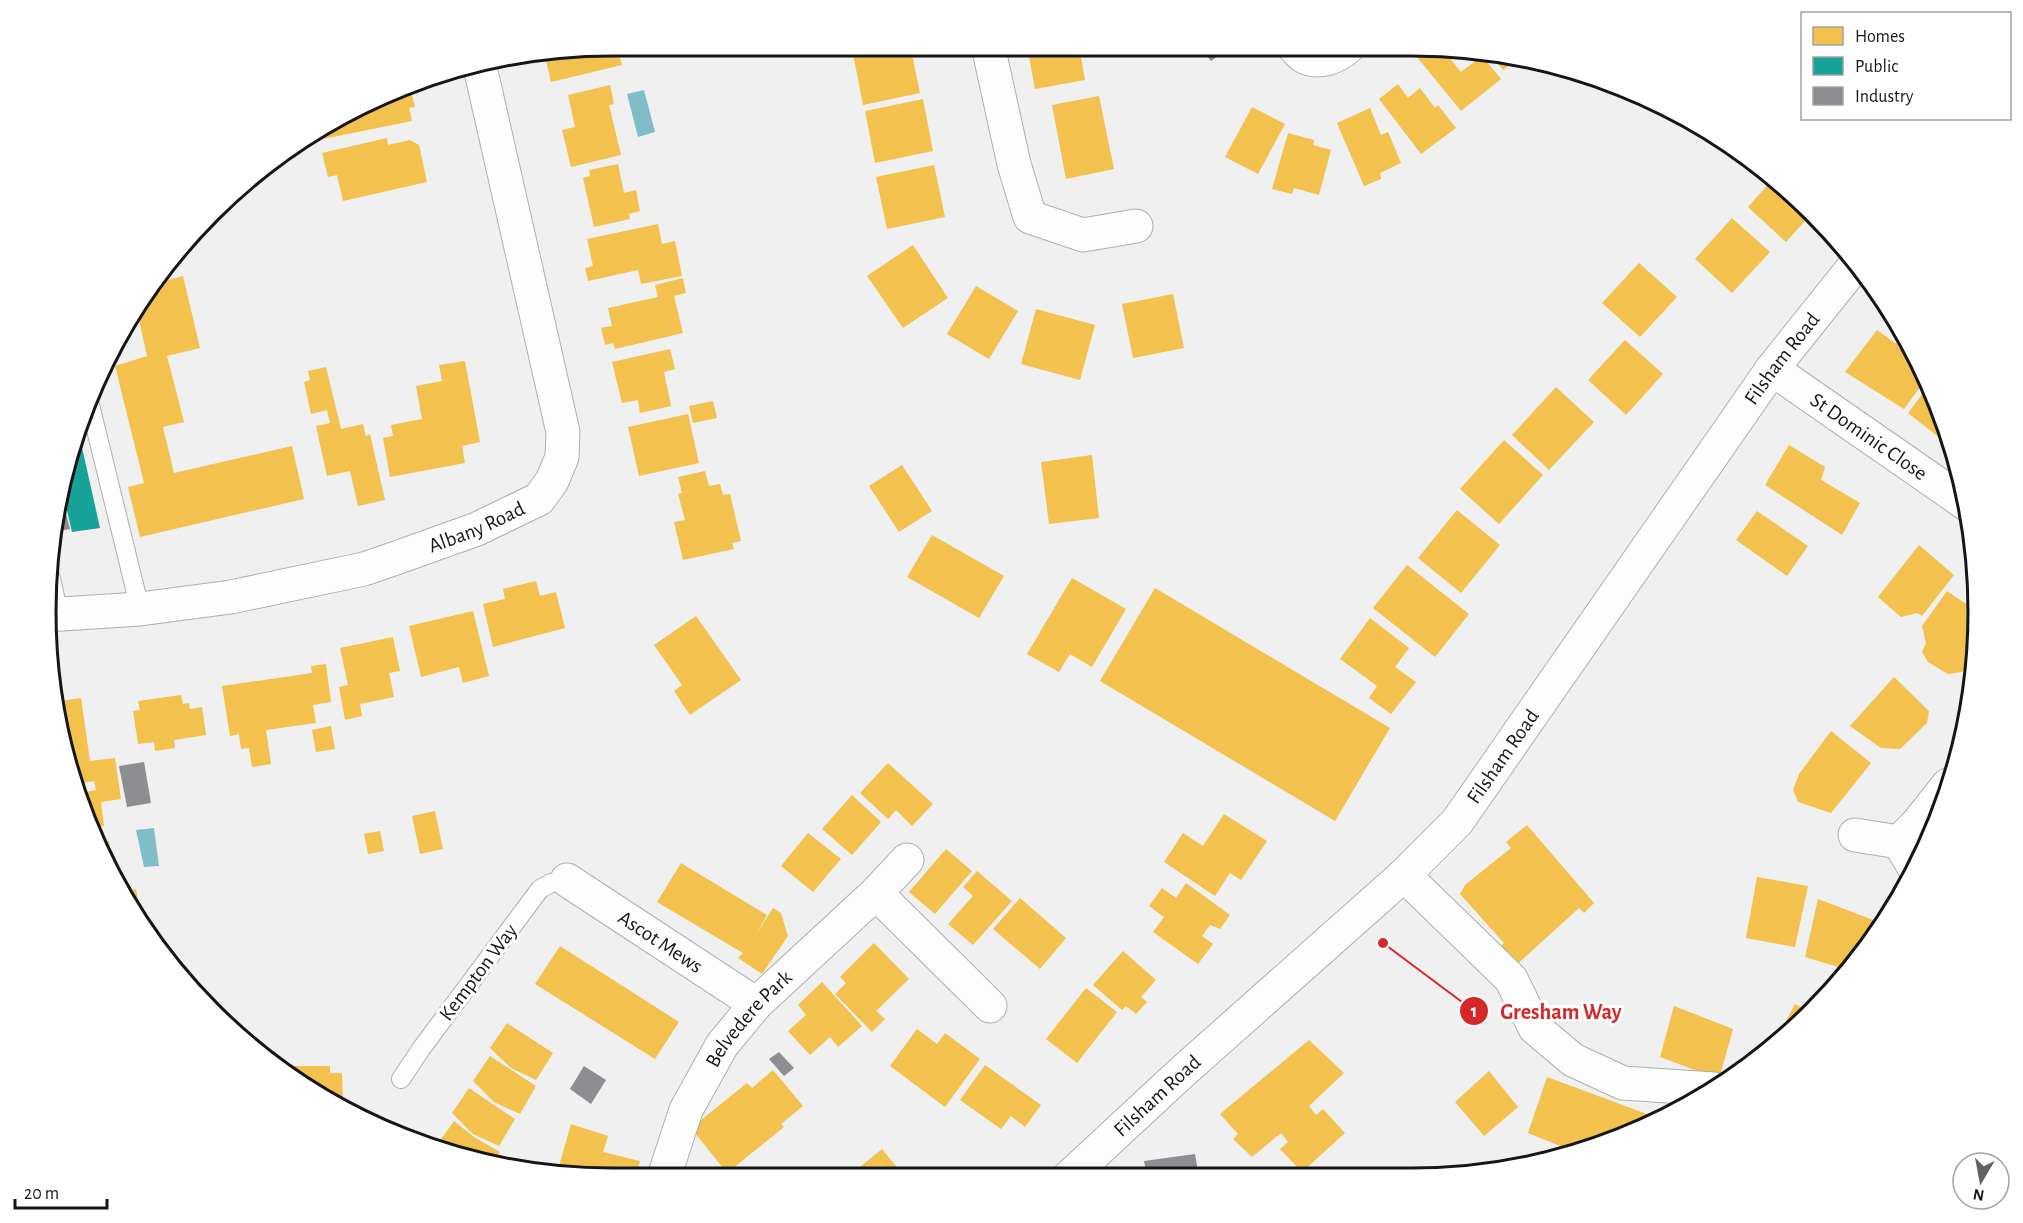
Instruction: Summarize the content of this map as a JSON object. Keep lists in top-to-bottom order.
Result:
{
  "streets": {
    "street": [
      "Filsham Road",
      "St Dominic Close",
      "Albany Road",
      "Ascot Mews",
      "Belvedere Park"
    ],
    "lane": ["Kempton Way"]
  },
  "crossings": [
    ["Filsham Road", "St Dominic Close"],
    ["Ascot Mews", "Kempton Way"],
    ["Ascot Mews", "Belvedere Park"]
  ],
  "places": ["Gresham Way"],
  "legend": ["Homes", "Public", "Industry"],
  "scale_bar": "20 m",
  "north": "bottom"
}
